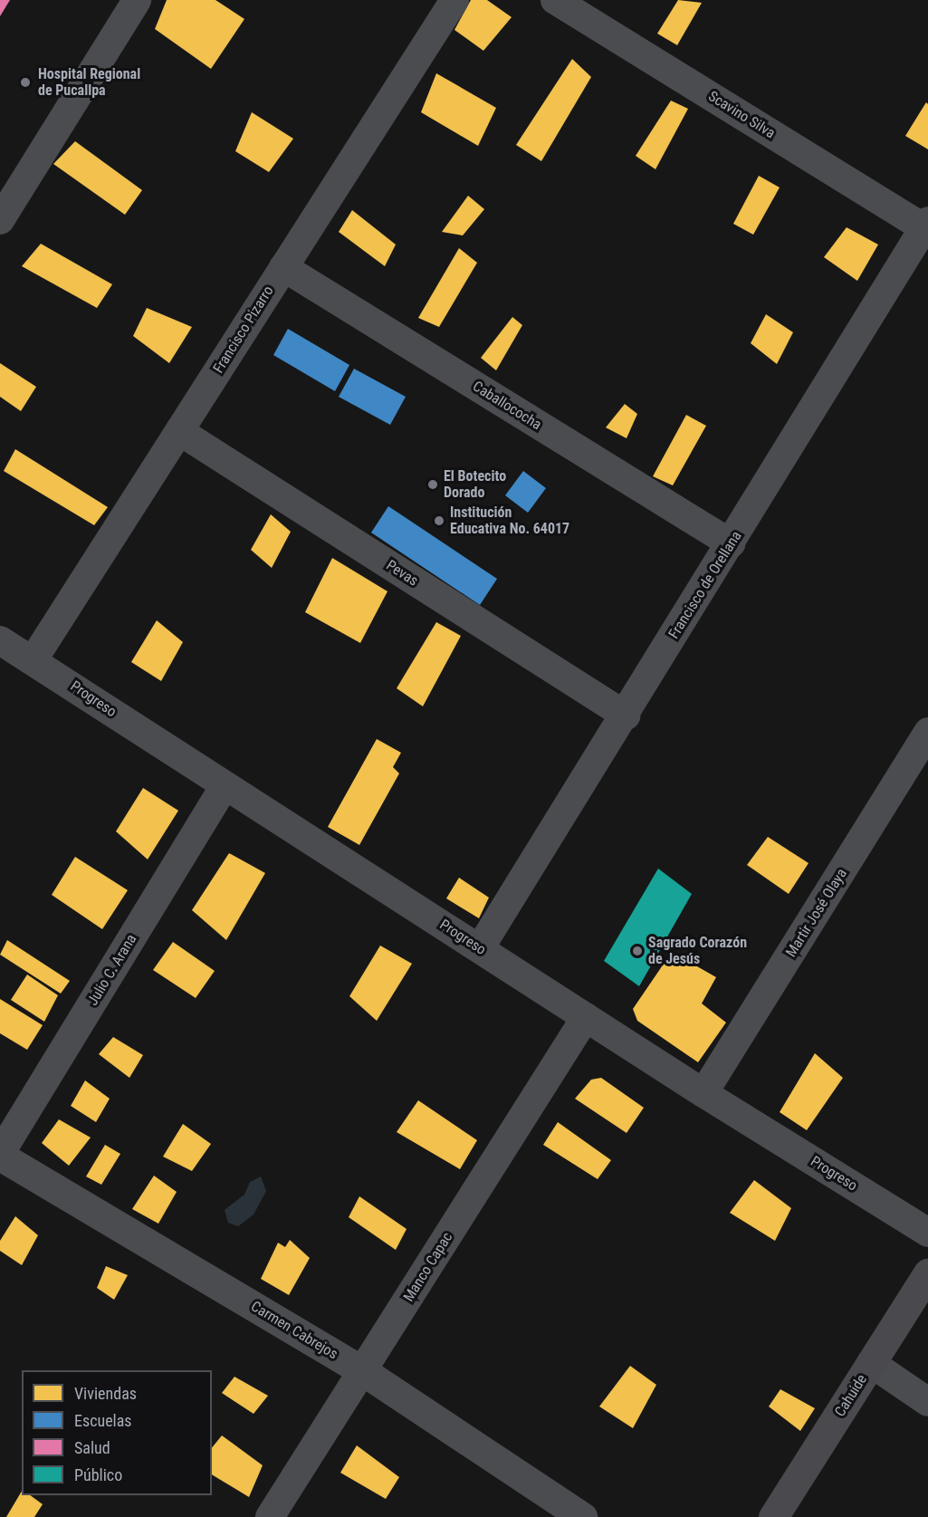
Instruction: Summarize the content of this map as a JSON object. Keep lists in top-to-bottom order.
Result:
{
  "streets": {
    "main road": ["Cahuide"],
    "street": [
      "Scavino Silva",
      "Francisco Pizarro",
      "Caballococha",
      "Pevas",
      "Francisco de Orellana",
      "Progreso",
      "Martir José Olaya",
      "Julio C. Arana",
      "Manco Capac",
      "Carmen Cabrejos"
    ]
  },
  "crossings": [
    ["Scavino Silva", "Francisco de Orellana"],
    ["Francisco Pizarro", "Caballococha"],
    ["Francisco Pizarro", "Pevas"],
    ["Francisco Pizarro", "Progreso"],
    ["Caballococha", "Francisco de Orellana"],
    ["Pevas", "Francisco de Orellana"],
    ["Francisco de Orellana", "Progreso"],
    ["Progreso", "Martir José Olaya"],
    ["Progreso", "Julio C. Arana"],
    ["Progreso", "Manco Capac"],
    ["Julio C. Arana", "Carmen Cabrejos"],
    ["Manco Capac", "Carmen Cabrejos"]
  ],
  "places": [
    "Hospital Regional de Pucallpa",
    "El Botecito Dorado",
    "Institución Educativa No. 64017",
    "Sagrado Corazón de Jesús"
  ],
  "legend": [
    "Viviendas",
    "Escuelas",
    "Salud",
    "Público"
  ]
}
